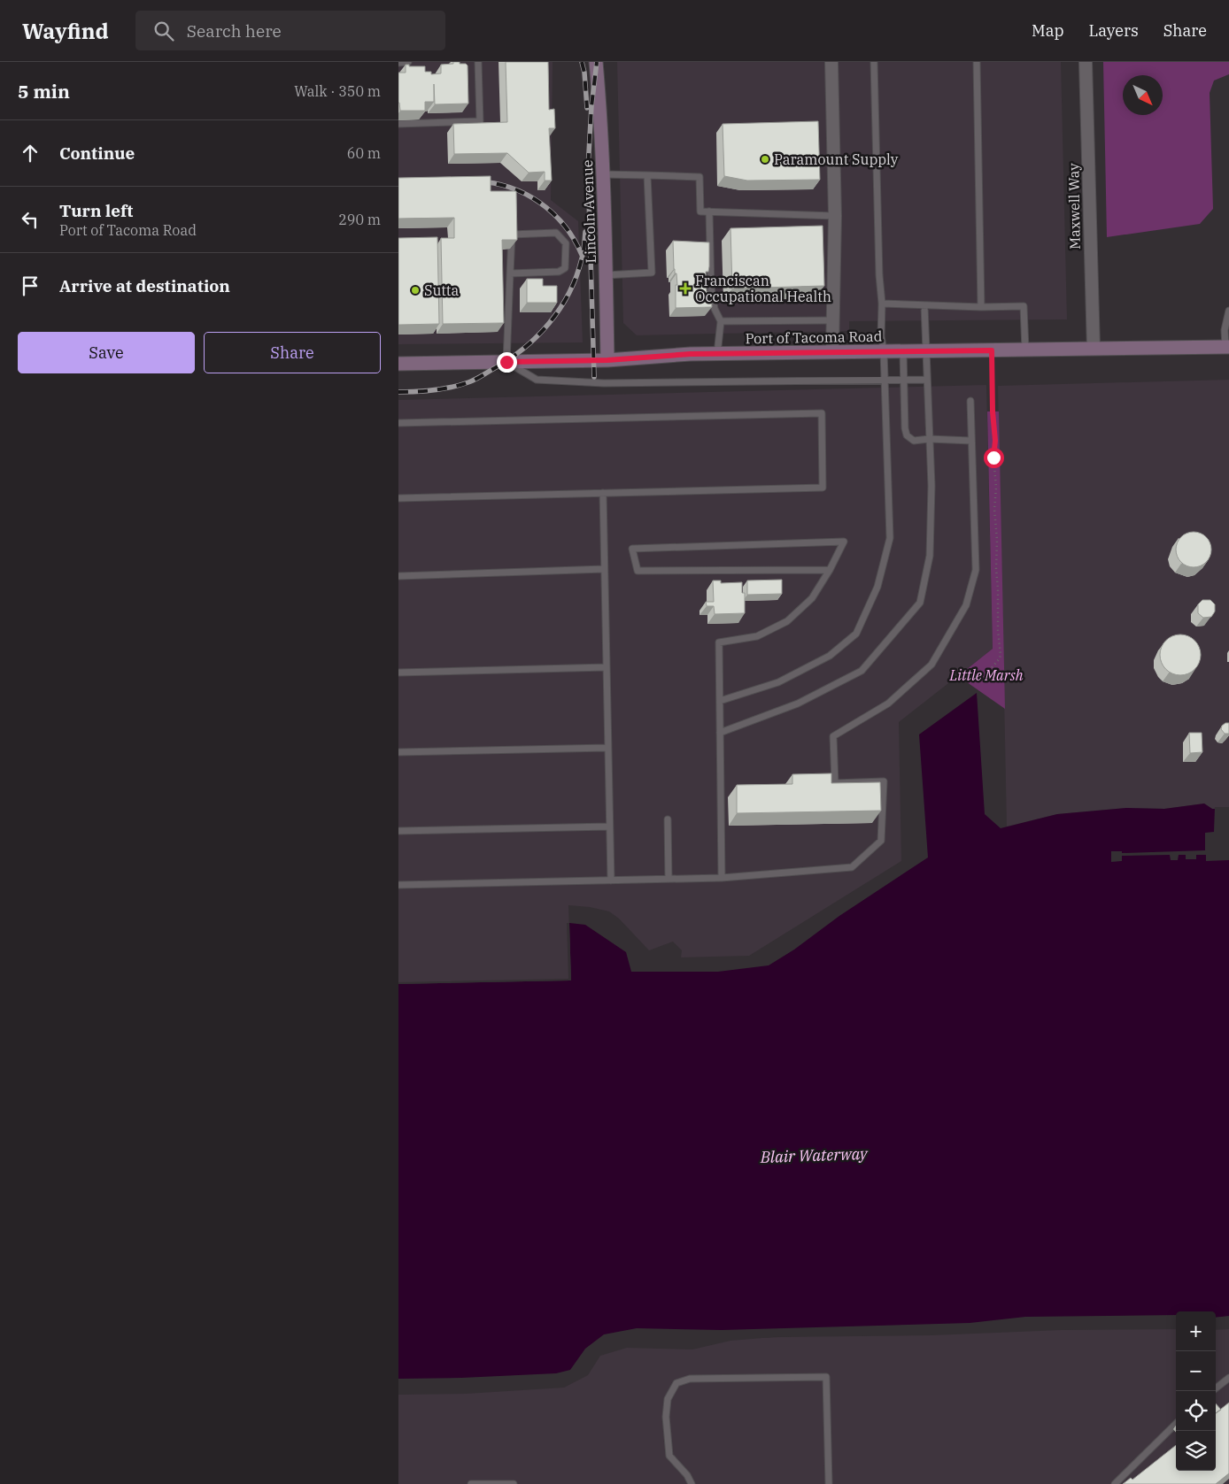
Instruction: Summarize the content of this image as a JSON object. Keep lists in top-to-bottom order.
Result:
{
  "streets": {
    "main road": ["Lincoln Avenue", "Port of Tacoma Road"],
    "street": ["Maxwell Way"]
  },
  "crossings": [
    ["Maxwell Way", "Port of Tacoma Road"],
    ["Lincoln Avenue", "Port of Tacoma Road"]
  ],
  "water": ["Blair Waterway"],
  "parks": ["Little Marsh"],
  "places": {
    "other": ["Paramount Supply", "Sutta"],
    "health": ["Franciscan Occupational Health"]
  },
  "north": "bottom right",
  "page": {
    "header": "Wayfind",
    "search": "Search here",
    "nav": ["Map", "Layers", "Share"],
    "heading": ["5 min", "Walk · 350 m"],
    "list": [
      ["Continue", "60 m"],
      ["Turn left", "Port of Tacoma Road", "290 m"],
      "Arrive at destination"
    ],
    "buttons": ["Save", "Share"],
    "map_buttons": ["+", "−"]
  }
}
